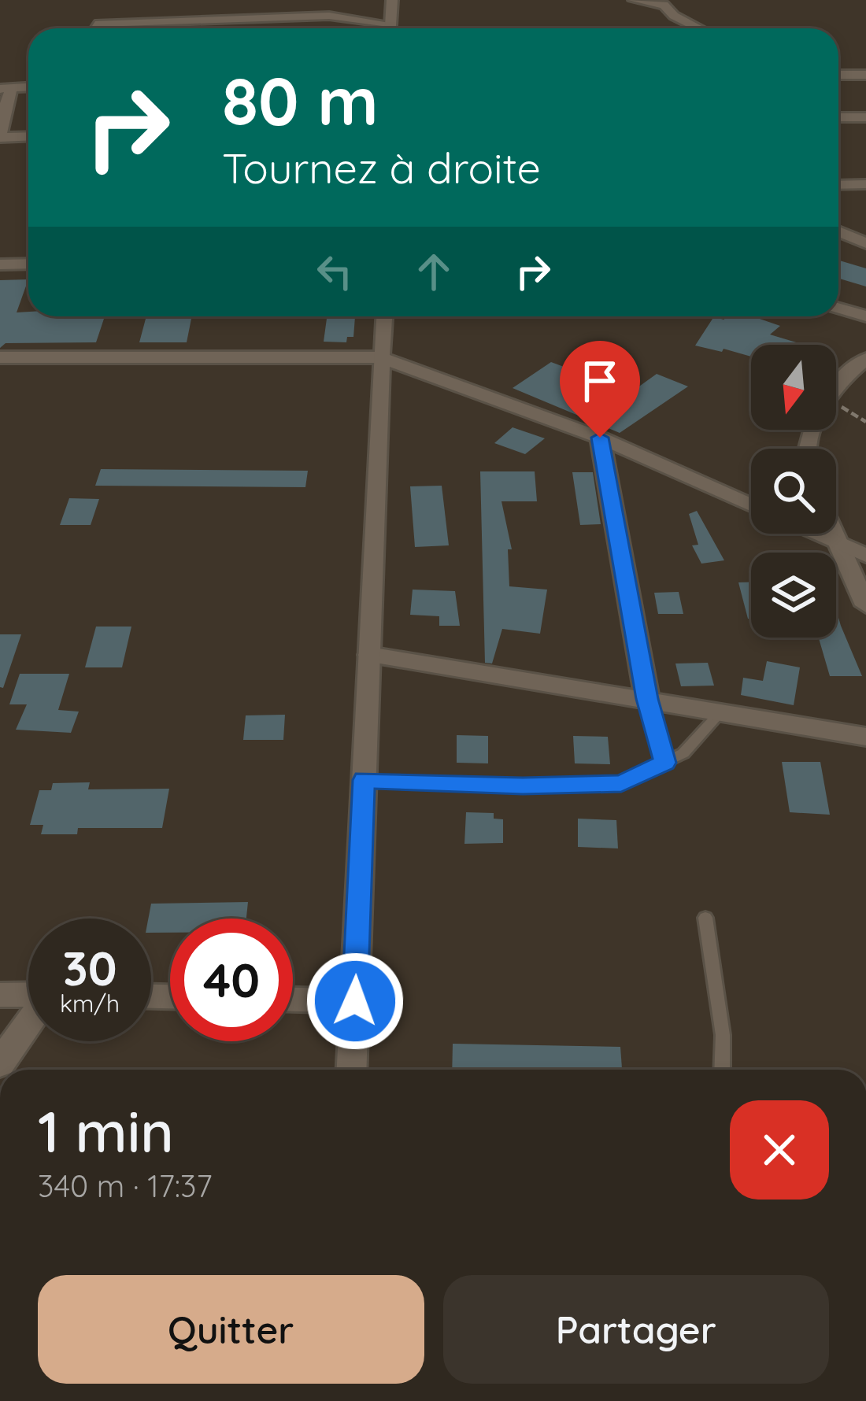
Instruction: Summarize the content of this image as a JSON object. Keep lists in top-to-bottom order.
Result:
{
  "north": "bottom",
  "page": {
    "turn": ["80 m", "Tournez à droite"],
    "speed": "30 km/h",
    "limit": "40",
    "heading": ["1 min", "340 m · 17:37"],
    "buttons": ["Quitter", "Partager"]
  }
}
